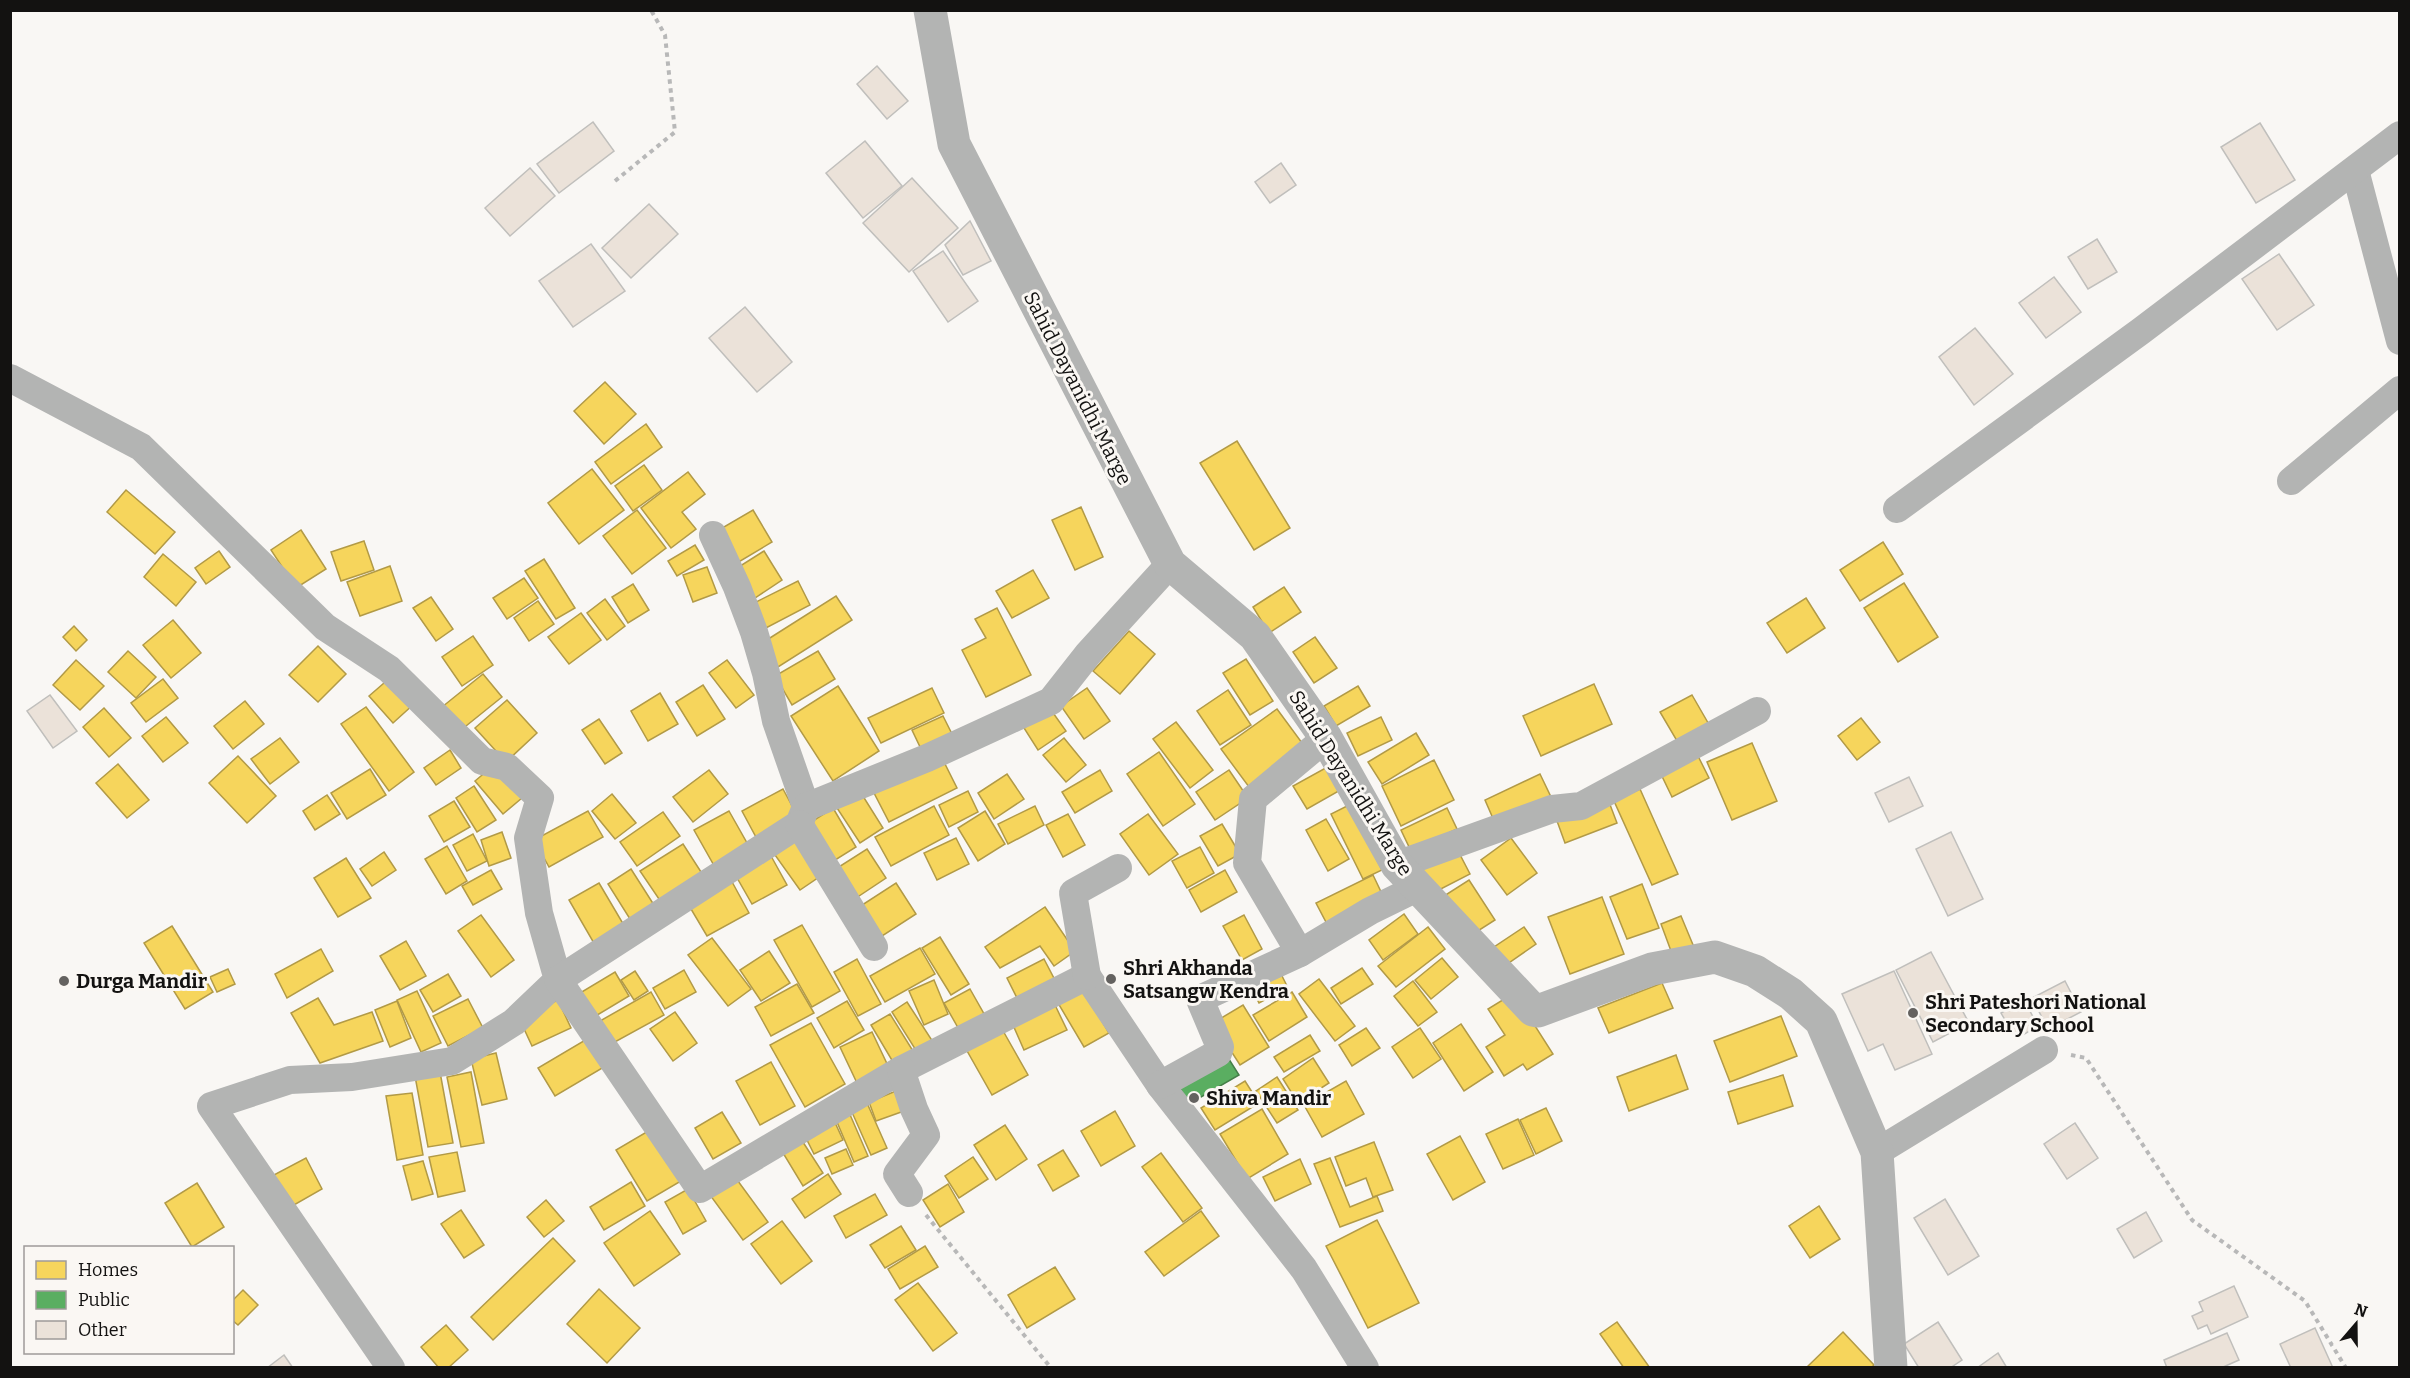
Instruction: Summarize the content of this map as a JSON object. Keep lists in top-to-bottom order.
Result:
{
  "streets": {
    "street": ["Sahid Dayanidhi Marge"]
  },
  "places": [
    "Shri Akhanda Satsangw Kendra",
    "Durga Mandir",
    "Shri Pateshori National Secondary School",
    "Shiva Mandir"
  ],
  "legend": ["Homes", "Public", "Other"],
  "north": "top"
}
